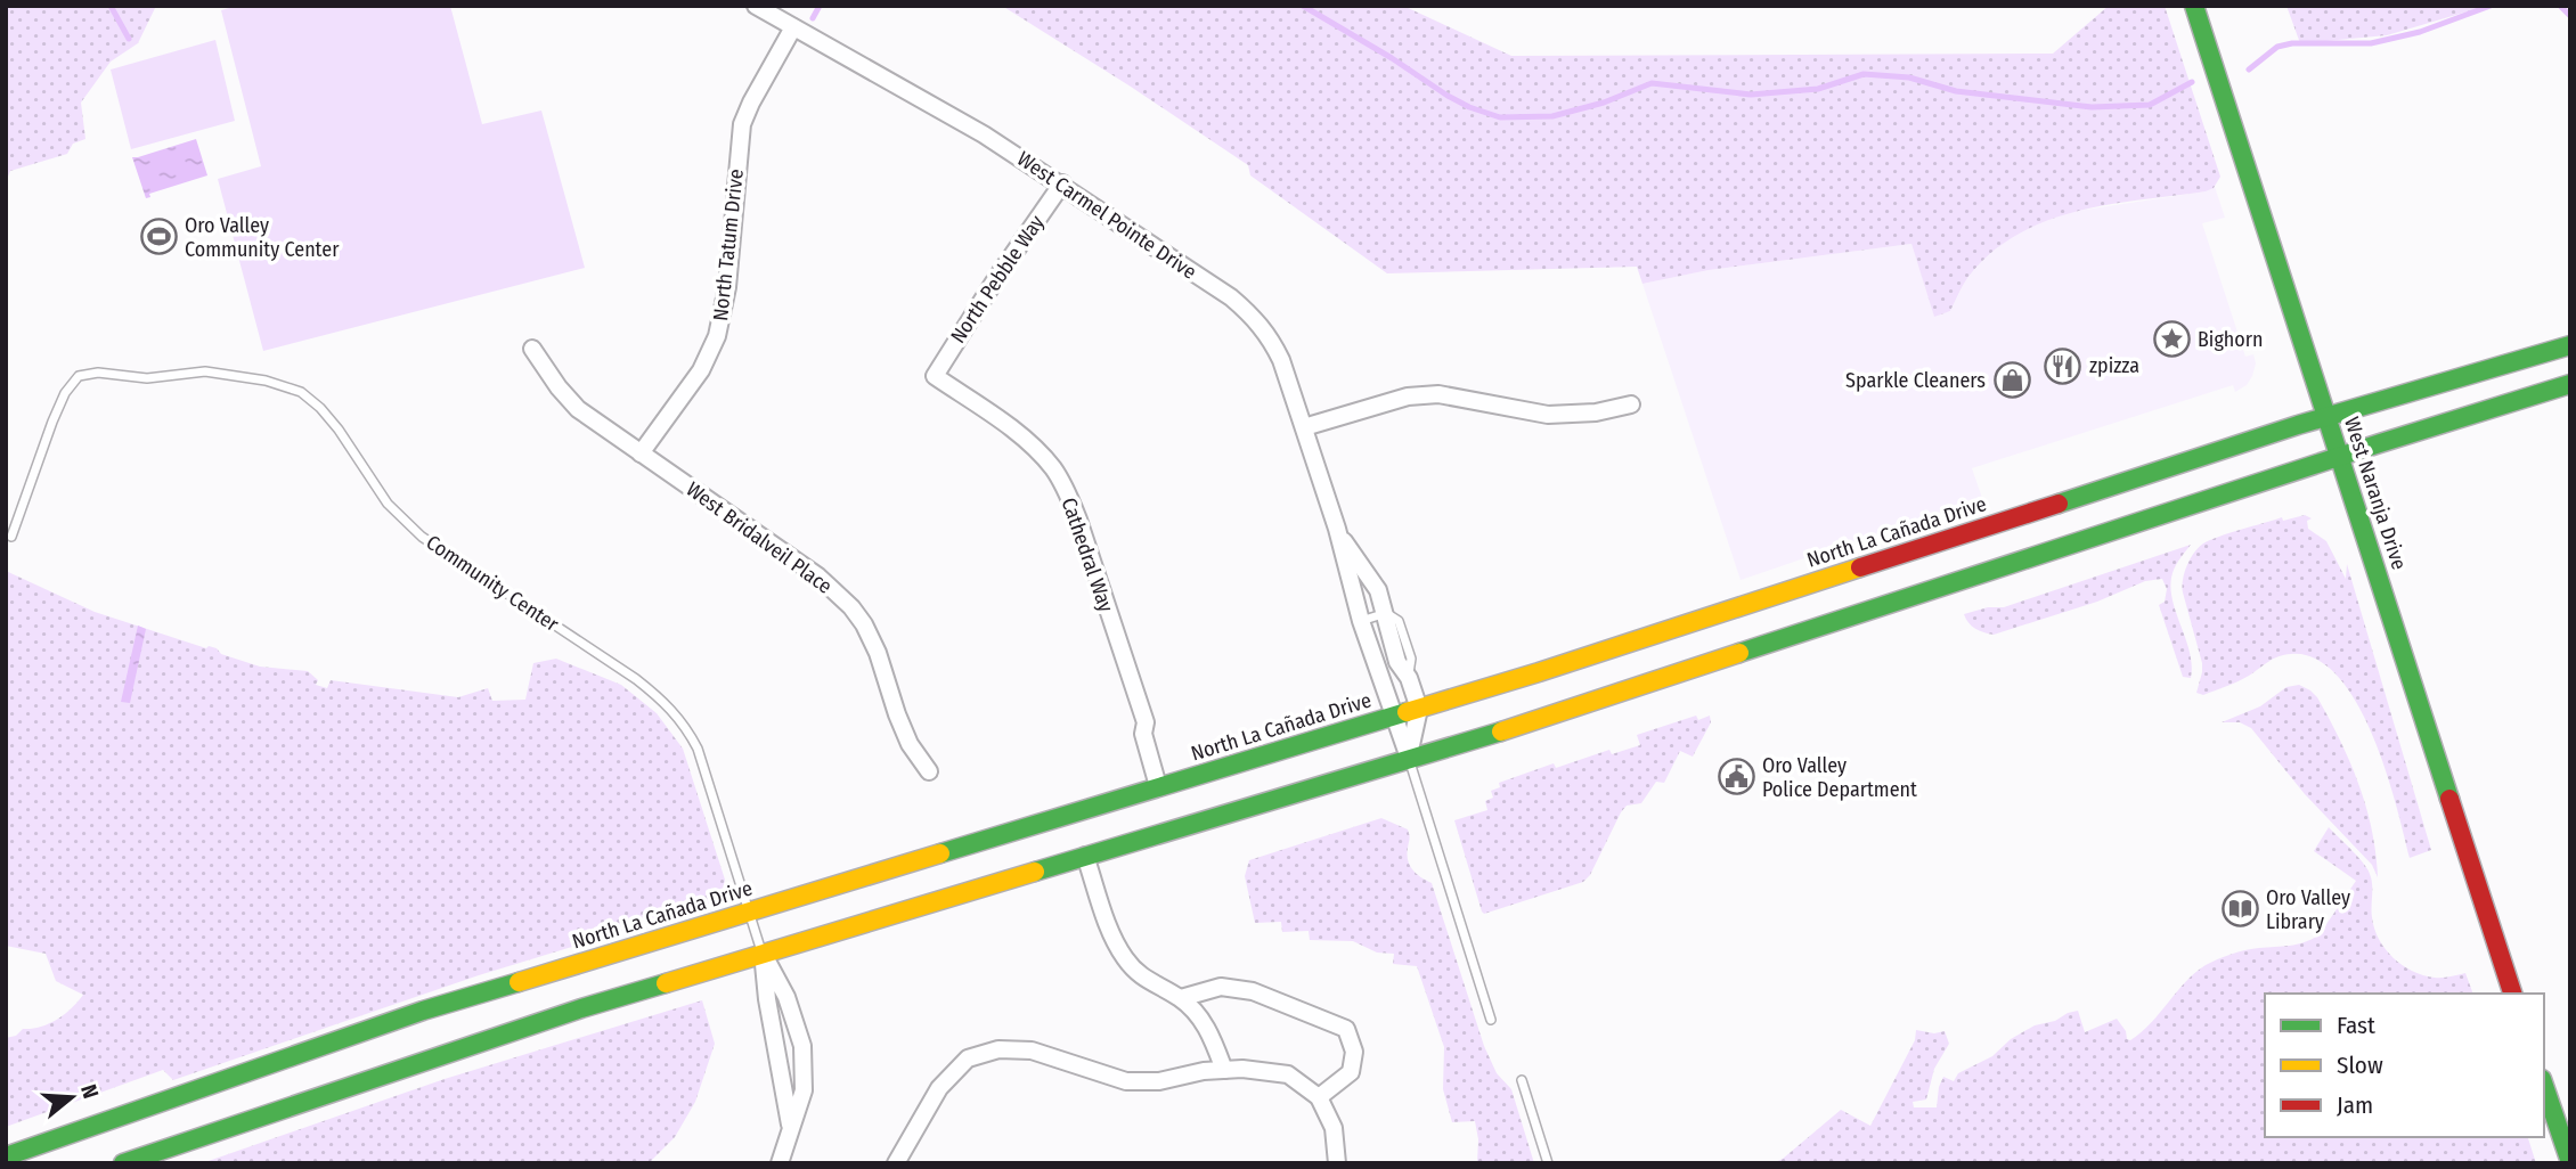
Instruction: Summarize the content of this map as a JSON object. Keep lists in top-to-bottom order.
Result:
{
  "streets": {
    "main road": ["West Naranja Drive", "North La Cañada Drive"],
    "street": [
      "West Carmel Pointe Drive",
      "North Tatum Drive",
      "North Pebble Way",
      "West Bridalveil Place",
      "Cathedral Way",
      "Community Center"
    ]
  },
  "crossings": [
    ["West Carmel Pointe Drive", "North Tatum Drive"],
    ["West Carmel Pointe Drive", "North Pebble Way"],
    ["West Carmel Pointe Drive", "North La Cañada Drive"],
    ["North Tatum Drive", "West Bridalveil Place"],
    ["North Pebble Way", "Cathedral Way"],
    ["West Naranja Drive", "North La Cañada Drive"],
    ["North La Cañada Drive", "Cathedral Way"],
    ["North La Cañada Drive", "Community Center"]
  ],
  "places": {
    "sports": ["Oro Valley Community Center"],
    "place": ["Bighorn"],
    "restaurant": ["zpizza"],
    "shop": ["Sparkle Cleaners"],
    "public building": ["Oro Valley Police Department"],
    "library": ["Oro Valley Library"]
  },
  "legend": ["Fast", "Slow", "Jam"],
  "north": "right"
}
